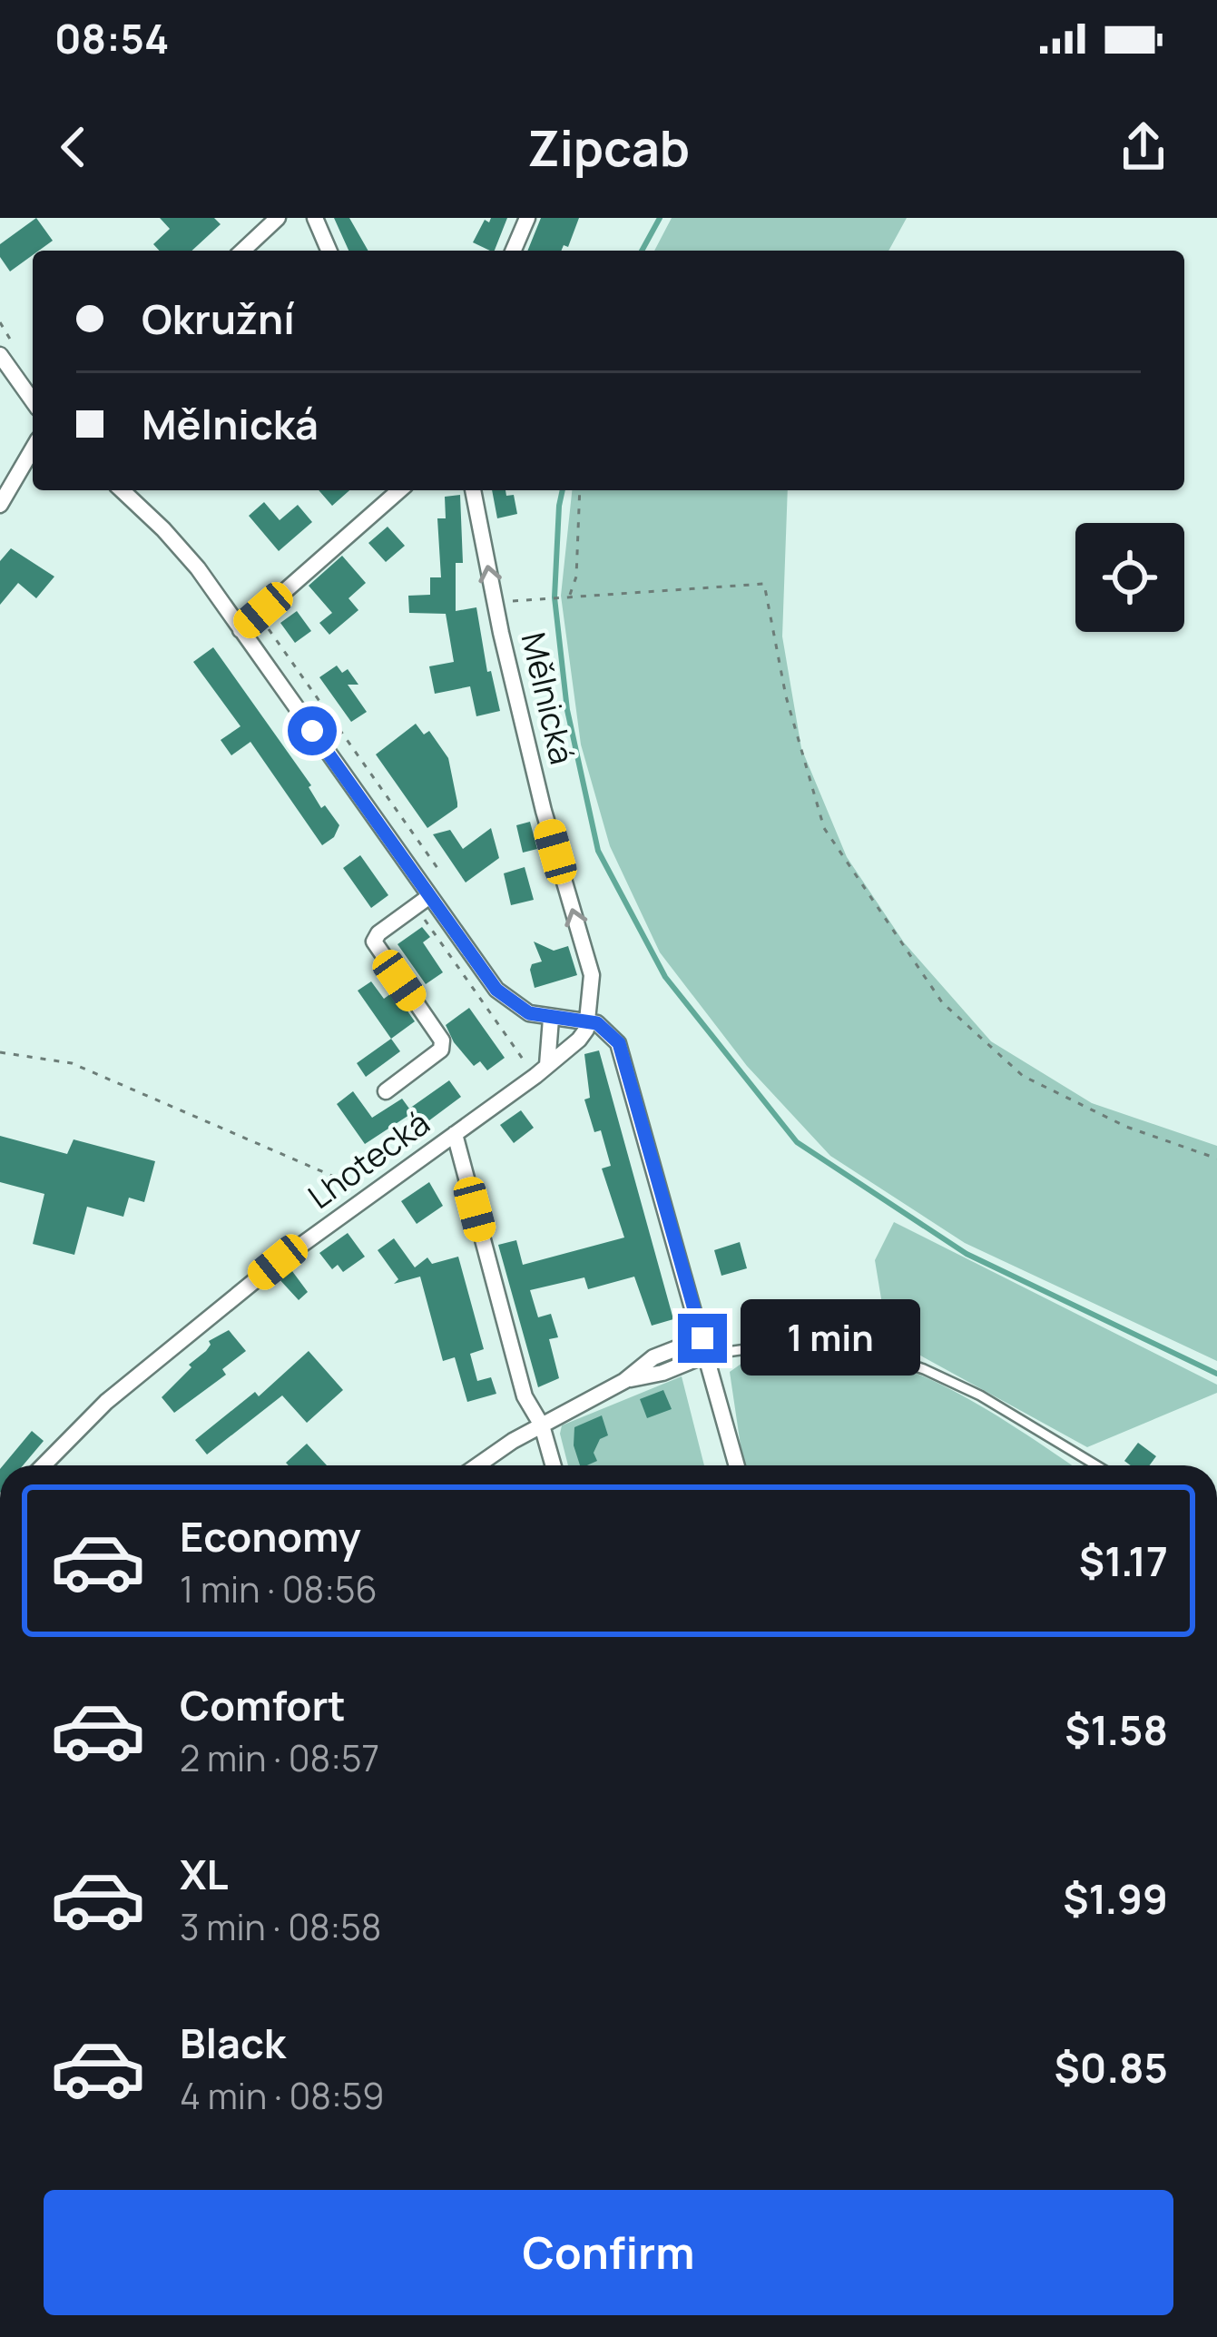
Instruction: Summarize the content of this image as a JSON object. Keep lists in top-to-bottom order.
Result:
{
  "streets": {
    "street": ["Mělnická", "Lhotecká"]
  },
  "crossings": [
    ["Mělnická", "Lhotecká"]
  ],
  "one_way": ["Mělnická"],
  "page": {
    "status": "08:54",
    "header": "Zipcab",
    "banner": ["Okružní", "Mělnická"],
    "bubble": "1 min",
    "list": [
      {
        "name": "Economy",
        "note": "1 min · 08:56",
        "value": "$1.17"
      },
      {
        "name": "Comfort",
        "note": "2 min · 08:57",
        "value": "$1.58"
      },
      {
        "name": "XL",
        "note": "3 min · 08:58",
        "value": "$1.99"
      },
      {
        "name": "Black",
        "note": "4 min · 08:59",
        "value": "$0.85"
      }
    ],
    "buttons": "Confirm"
  }
}
